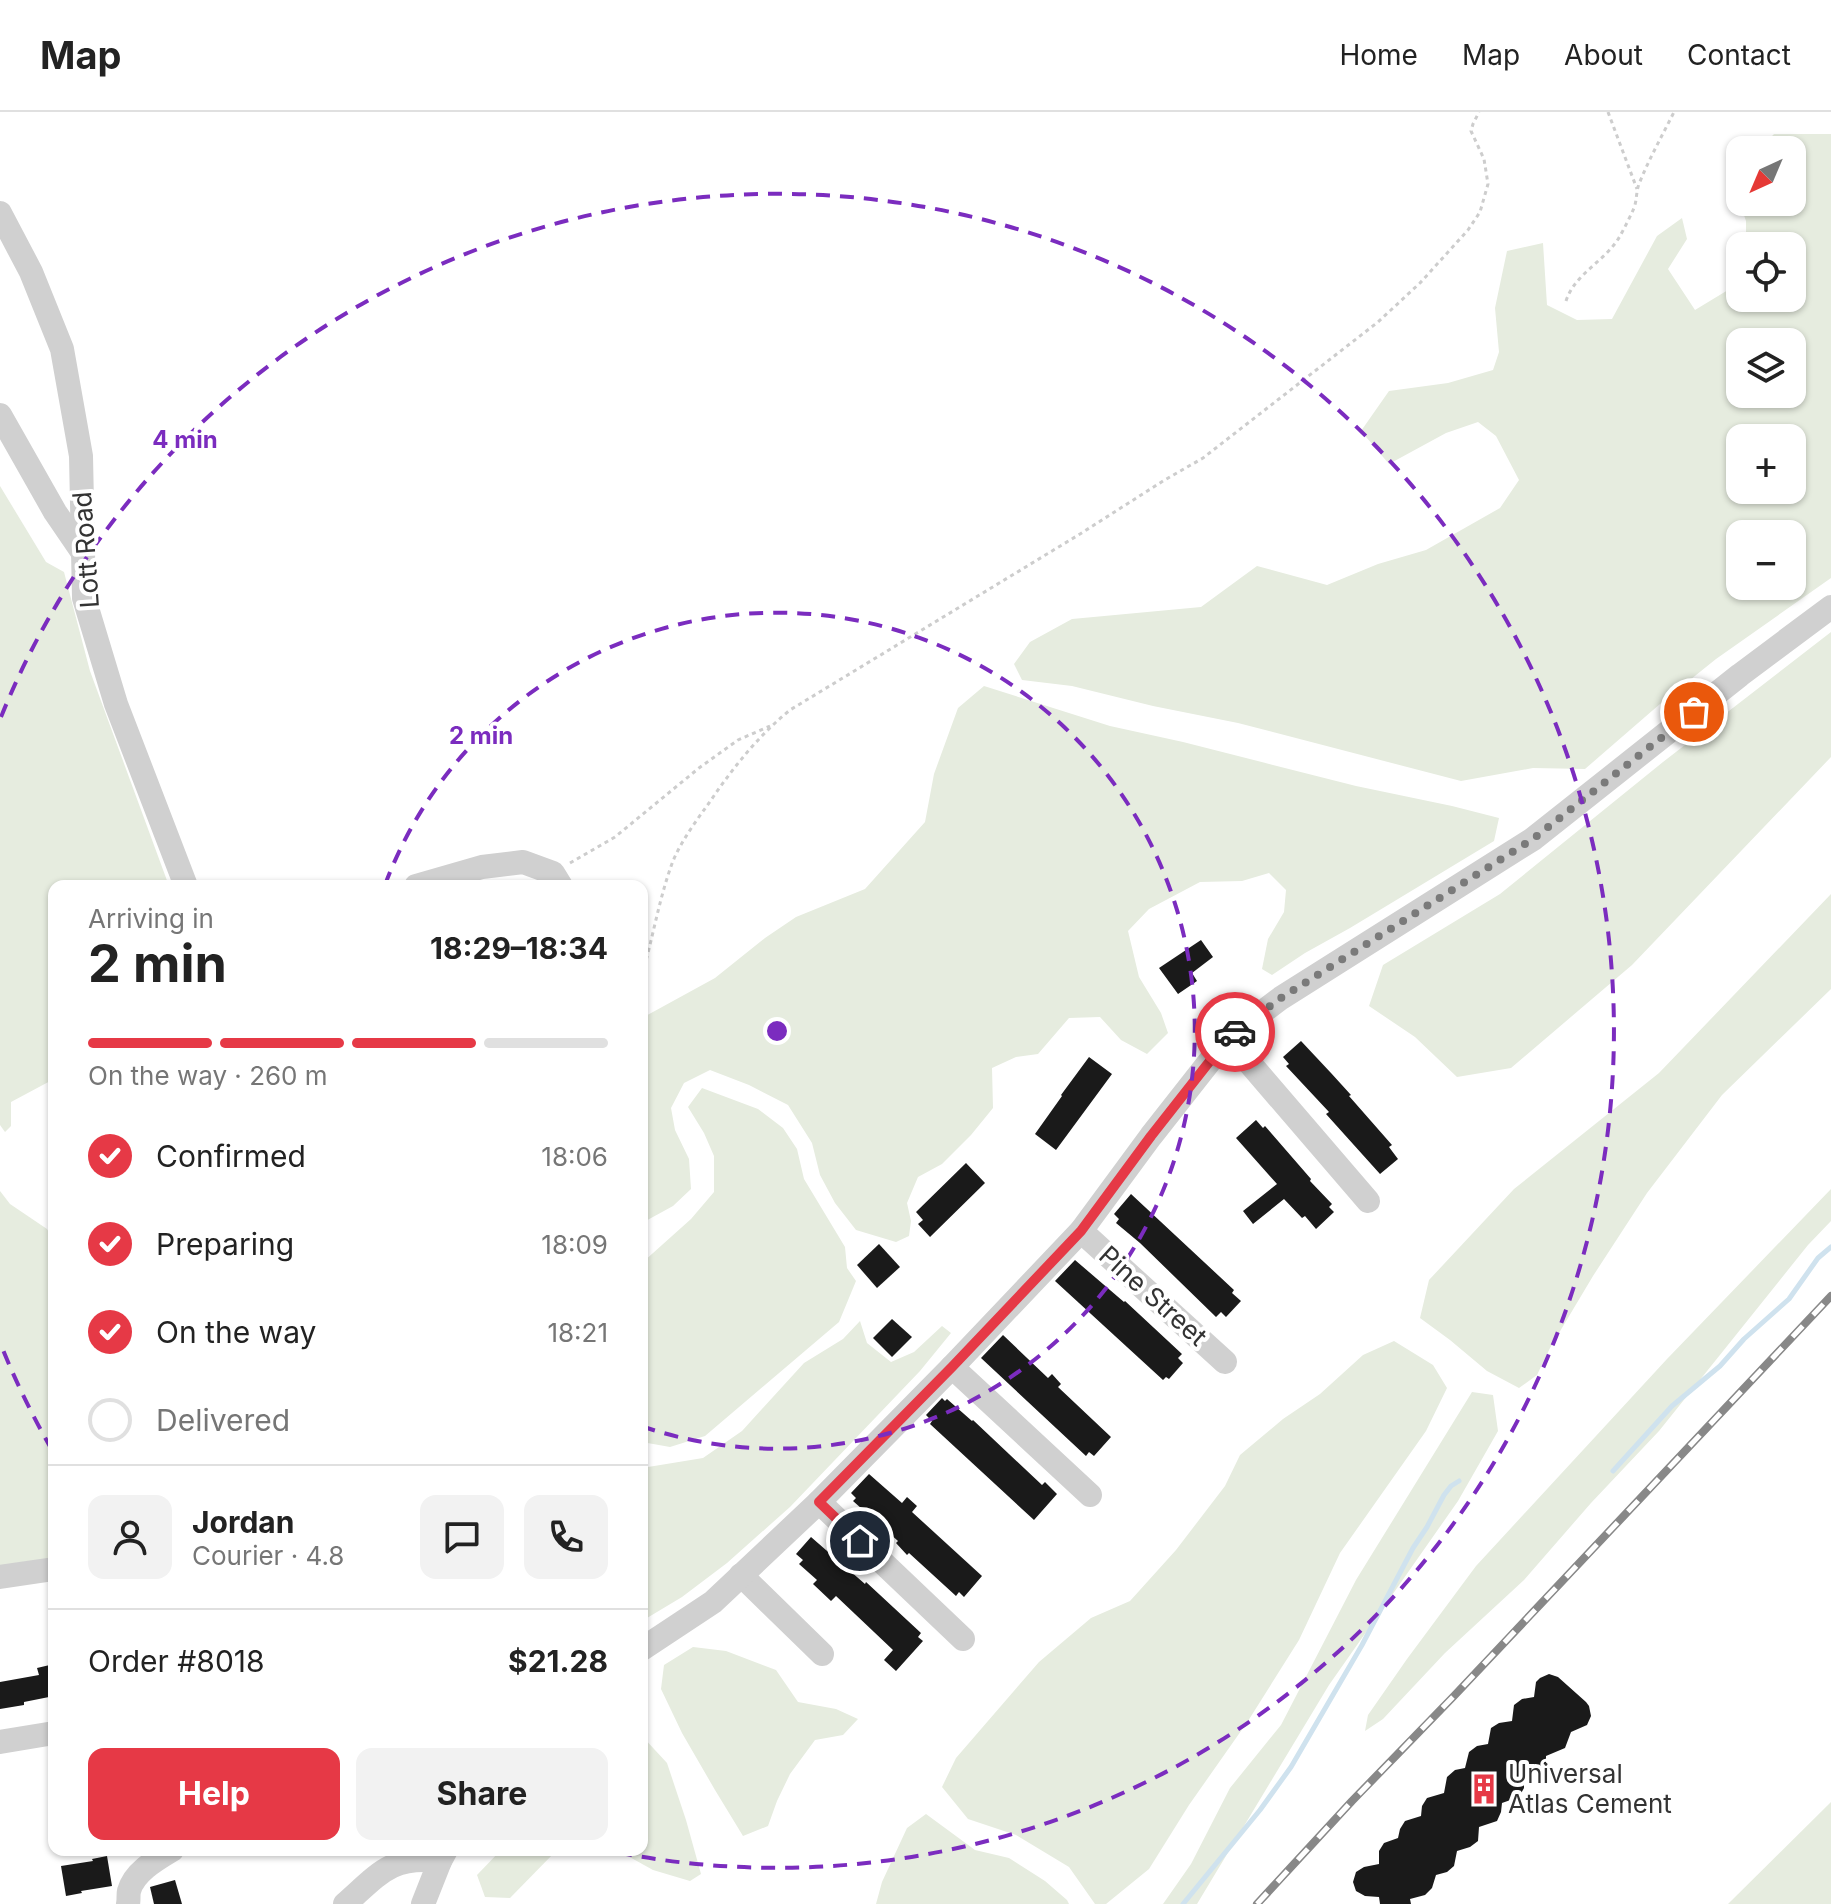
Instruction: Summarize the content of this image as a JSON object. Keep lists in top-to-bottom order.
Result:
{
  "streets": {
    "street": ["Lott Road", "Pine Street"]
  },
  "places": {
    "building": ["Universal Atlas Cement"]
  },
  "north": "bottom left",
  "page": {
    "header": "Map",
    "nav": [
      "Home",
      "Map",
      "About",
      "Contact"
    ],
    "map_buttons": ["+", "−"],
    "heading": ["2 min", "Arriving in", "18:29–18:34"],
    "panel": [
      "Jordan",
      "Courier · 4.8",
      "Order #8018",
      "$21.28"
    ],
    "bar": "On the way · 260 m",
    "list": [
      ["Confirmed", "18:06"],
      ["Preparing", "18:09"],
      ["On the way", "18:21"],
      "Delivered"
    ],
    "buttons": ["Help", "Share"]
  },
  "rings": ["4 min", "2 min"]
}
